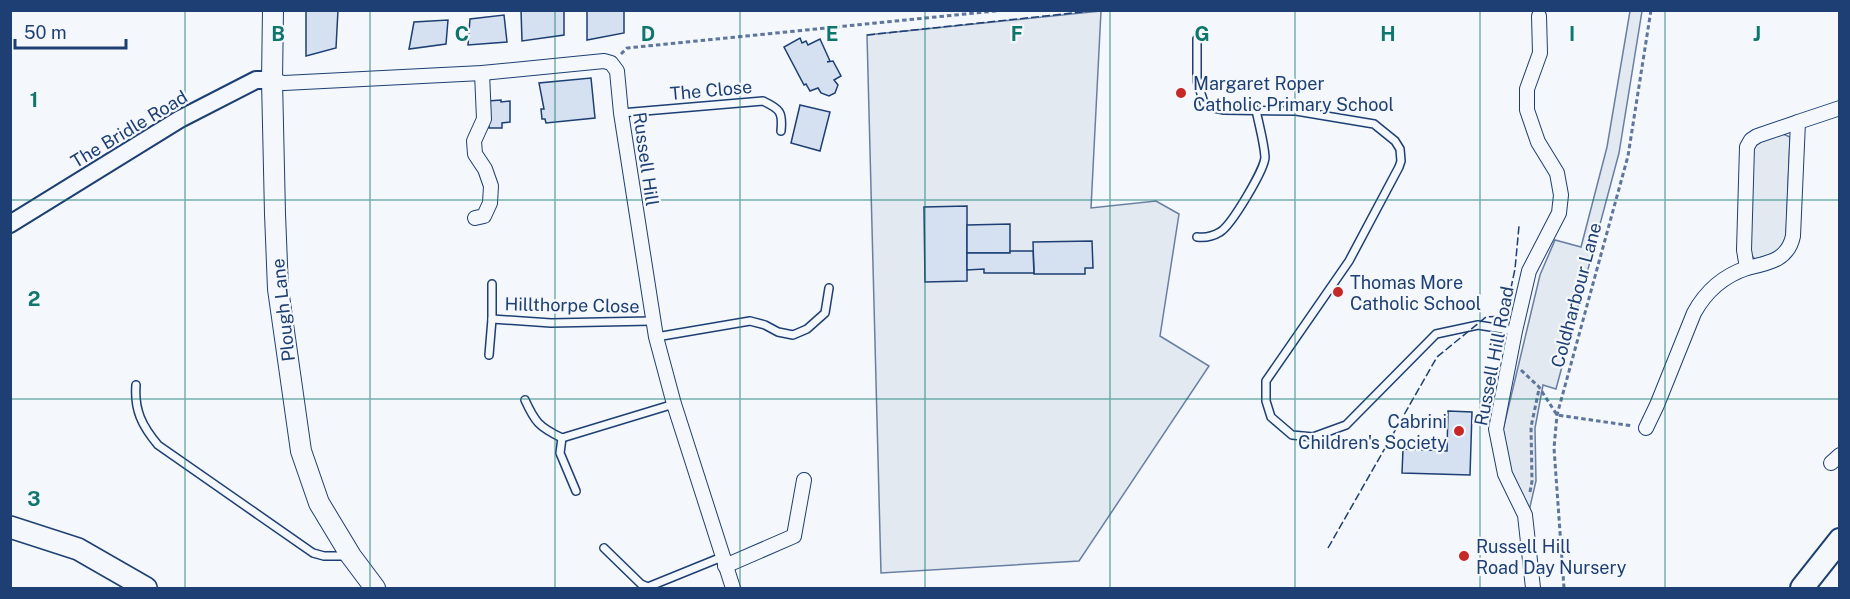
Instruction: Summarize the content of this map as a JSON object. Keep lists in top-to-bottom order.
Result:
{
  "streets": {
    "main road": ["Plough Lane"],
    "street": ["The Bridle Road", "Russell Hill", "Russell Hill Road"],
    "lane": ["The Close", "Hillthorpe Close"],
    "path": ["Coldharbour Lane"]
  },
  "crossings": [
    ["The Close", "Russell Hill"],
    ["The Bridle Road", "Plough Lane"],
    ["Russell Hill", "Hillthorpe Close"]
  ],
  "places": [
    "Margaret Roper Catholic Primary School",
    "Thomas More Catholic School",
    "Cabrini Children's Society",
    "Russell Hill Road Day Nursery"
  ],
  "scale_bar": "50 m",
  "grid": {
    "columns": [
      "B",
      "C",
      "D",
      "E",
      "F",
      "G",
      "H",
      "I",
      "J"
    ],
    "rows": ["1", "2", "3"]
  }
}
